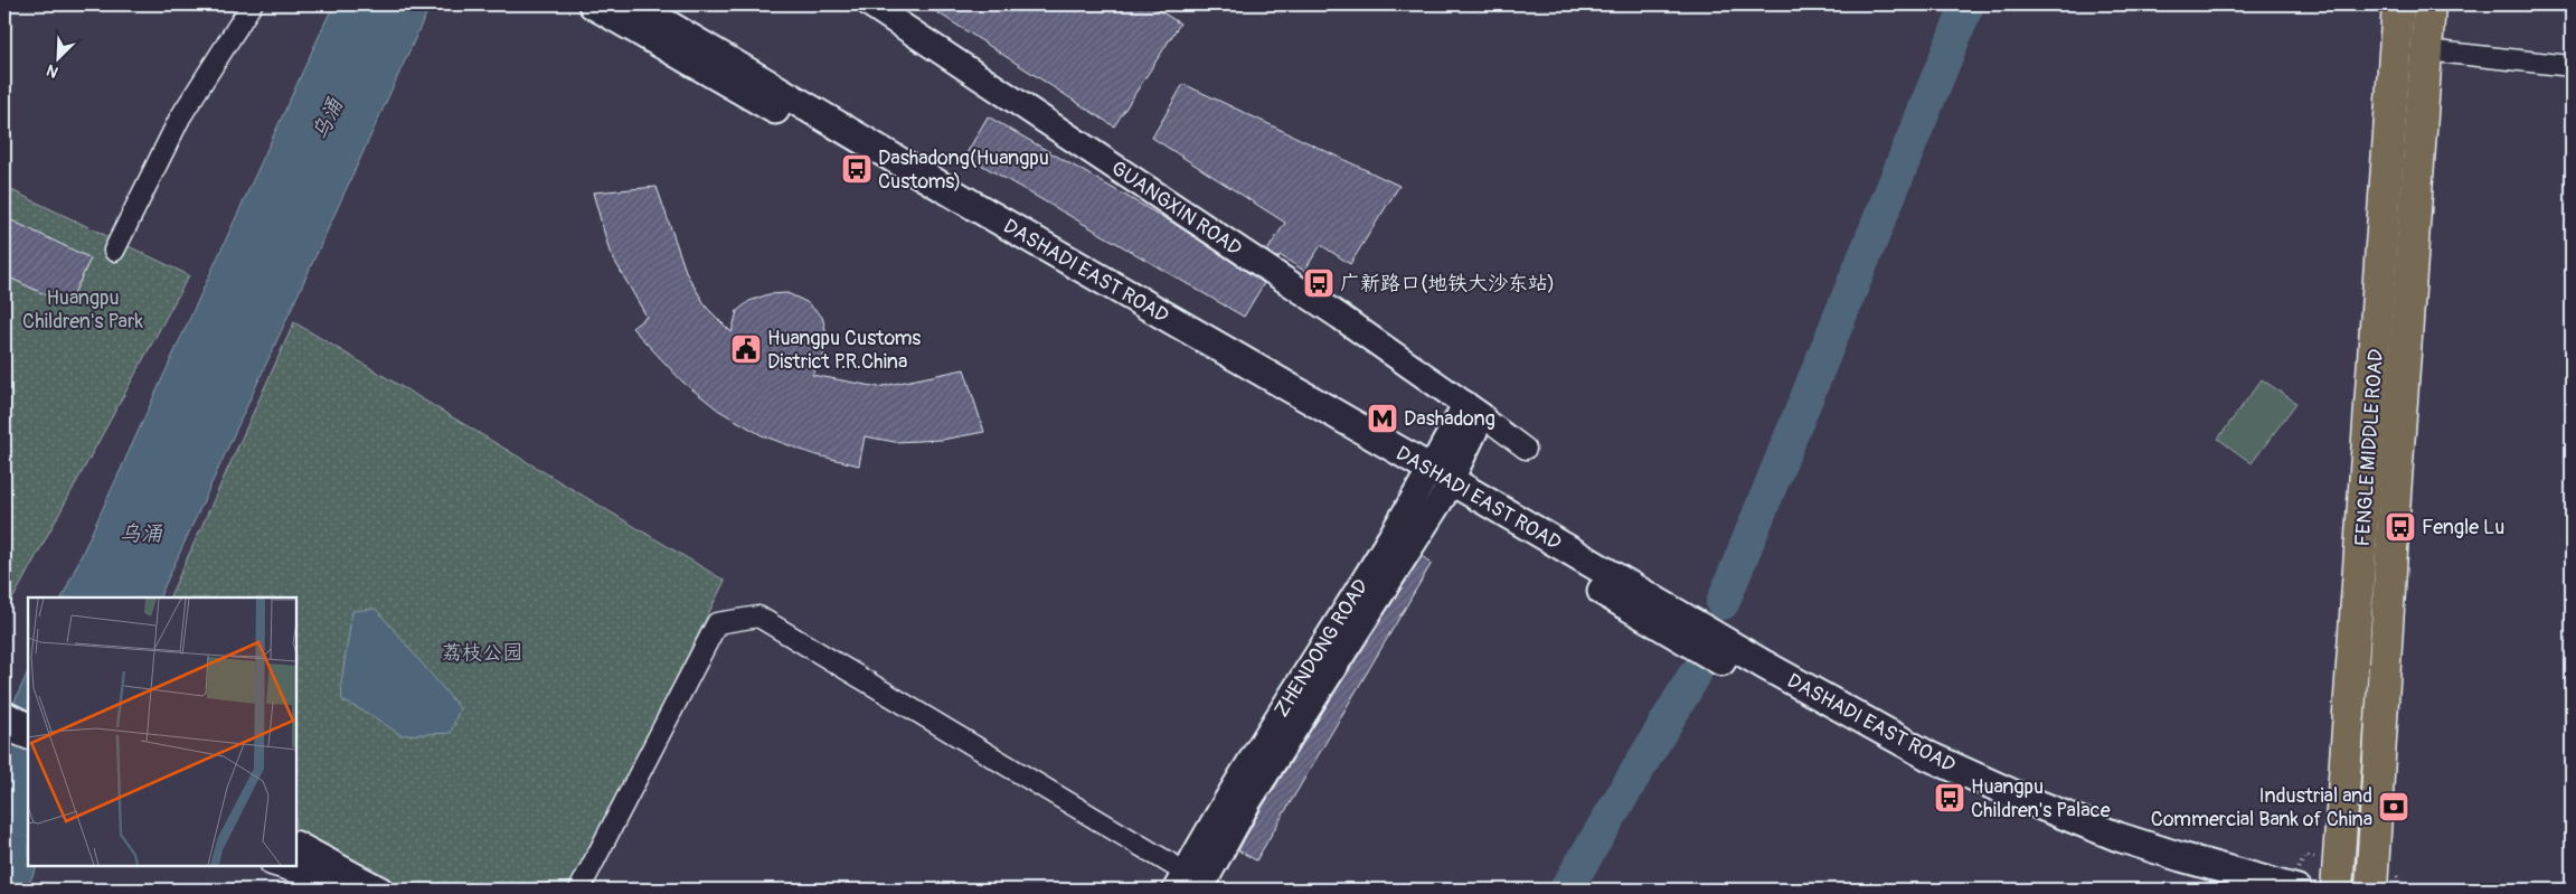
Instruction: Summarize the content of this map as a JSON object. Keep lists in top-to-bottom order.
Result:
{
  "streets": {
    "main road": ["DASHADI EAST ROAD", "FENGLE MIDDLE ROAD"],
    "street": ["GUANGXIN ROAD", "ZHENDONG ROAD"]
  },
  "crossings": [
    ["GUANGXIN ROAD", "ZHENDONG ROAD"],
    ["DASHADI EAST ROAD", "ZHENDONG ROAD"]
  ],
  "water": ["乌涌"],
  "parks": ["Huangpu Children's Park", "荔枝公园"],
  "places": {
    "bus stop": [
      "Dashadong(Huangpu Customs)",
      "广新路口(地铁大沙东站)",
      "Fengle Lu",
      "Huangpu Children's Palace"
    ],
    "public building": ["Huangpu Customs District P.R.China"],
    "metro station": ["Dashadong"],
    "bank": ["Industrial and Commercial Bank of China"]
  },
  "north": "bottom left"
}
